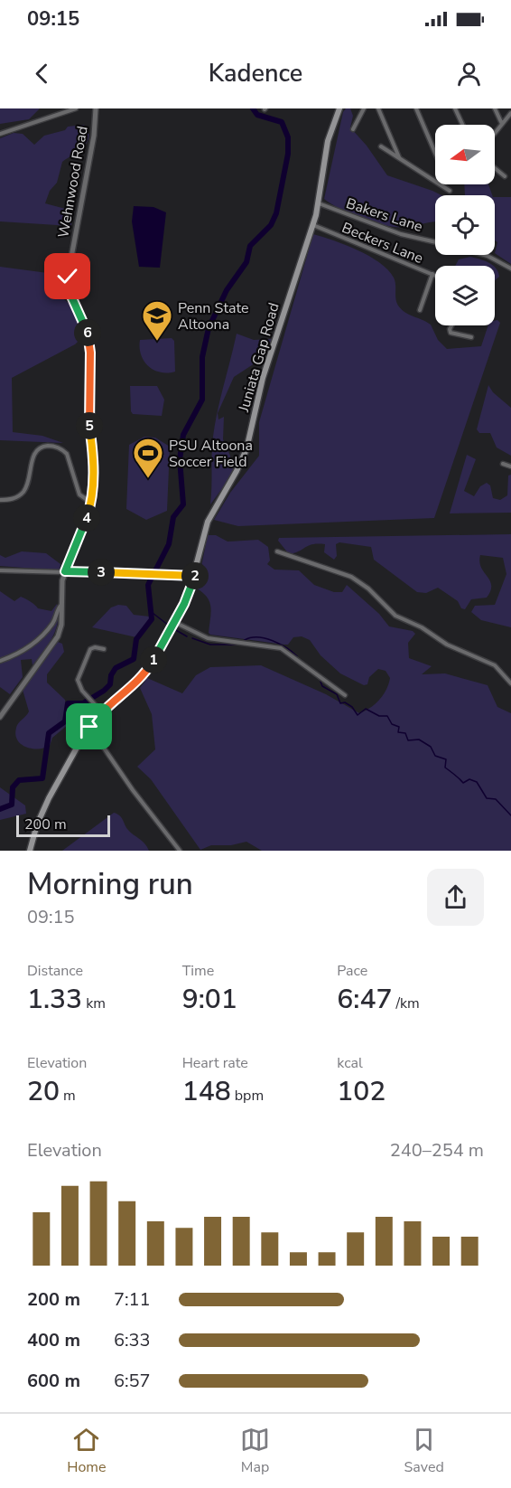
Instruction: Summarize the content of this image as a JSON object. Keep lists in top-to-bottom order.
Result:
{
  "streets": {
    "main road": ["Juniata Gap Road"],
    "street": ["Wehnwood Road", "Bakers Lane", "Beckers Lane"]
  },
  "crossings": [
    ["Bakers Lane", "Juniata Gap Road"],
    ["Beckers Lane", "Juniata Gap Road"]
  ],
  "places": {
    "school or university": ["Penn State Altoona"],
    "sports": ["PSU Altoona Soccer Field"]
  },
  "scale_bar": "200 m",
  "north": "left",
  "page": {
    "status": "09:15",
    "header": "Kadence",
    "pins": [
      "6",
      "5",
      "4",
      "3",
      "2",
      "1"
    ],
    "scale": "200 m",
    "heading": ["Morning run", "09:15"],
    "stats": [
      ["Distance", "1.33 km"],
      ["Time", "9:01"],
      ["Pace", "6:47 /km"],
      ["Elevation", "20 m"],
      ["Heart rate", "148 bpm"],
      ["kcal", "102"]
    ],
    "chart": ["Elevation", "240–254 m"],
    "list": [
      {
        "name": "200 m",
        "note": "7:11"
      },
      {
        "name": "400 m",
        "note": "6:33"
      },
      {
        "name": "600 m",
        "note": "6:57"
      }
    ],
    "tabs": ["Home", "Map", "Saved"]
  }
}
